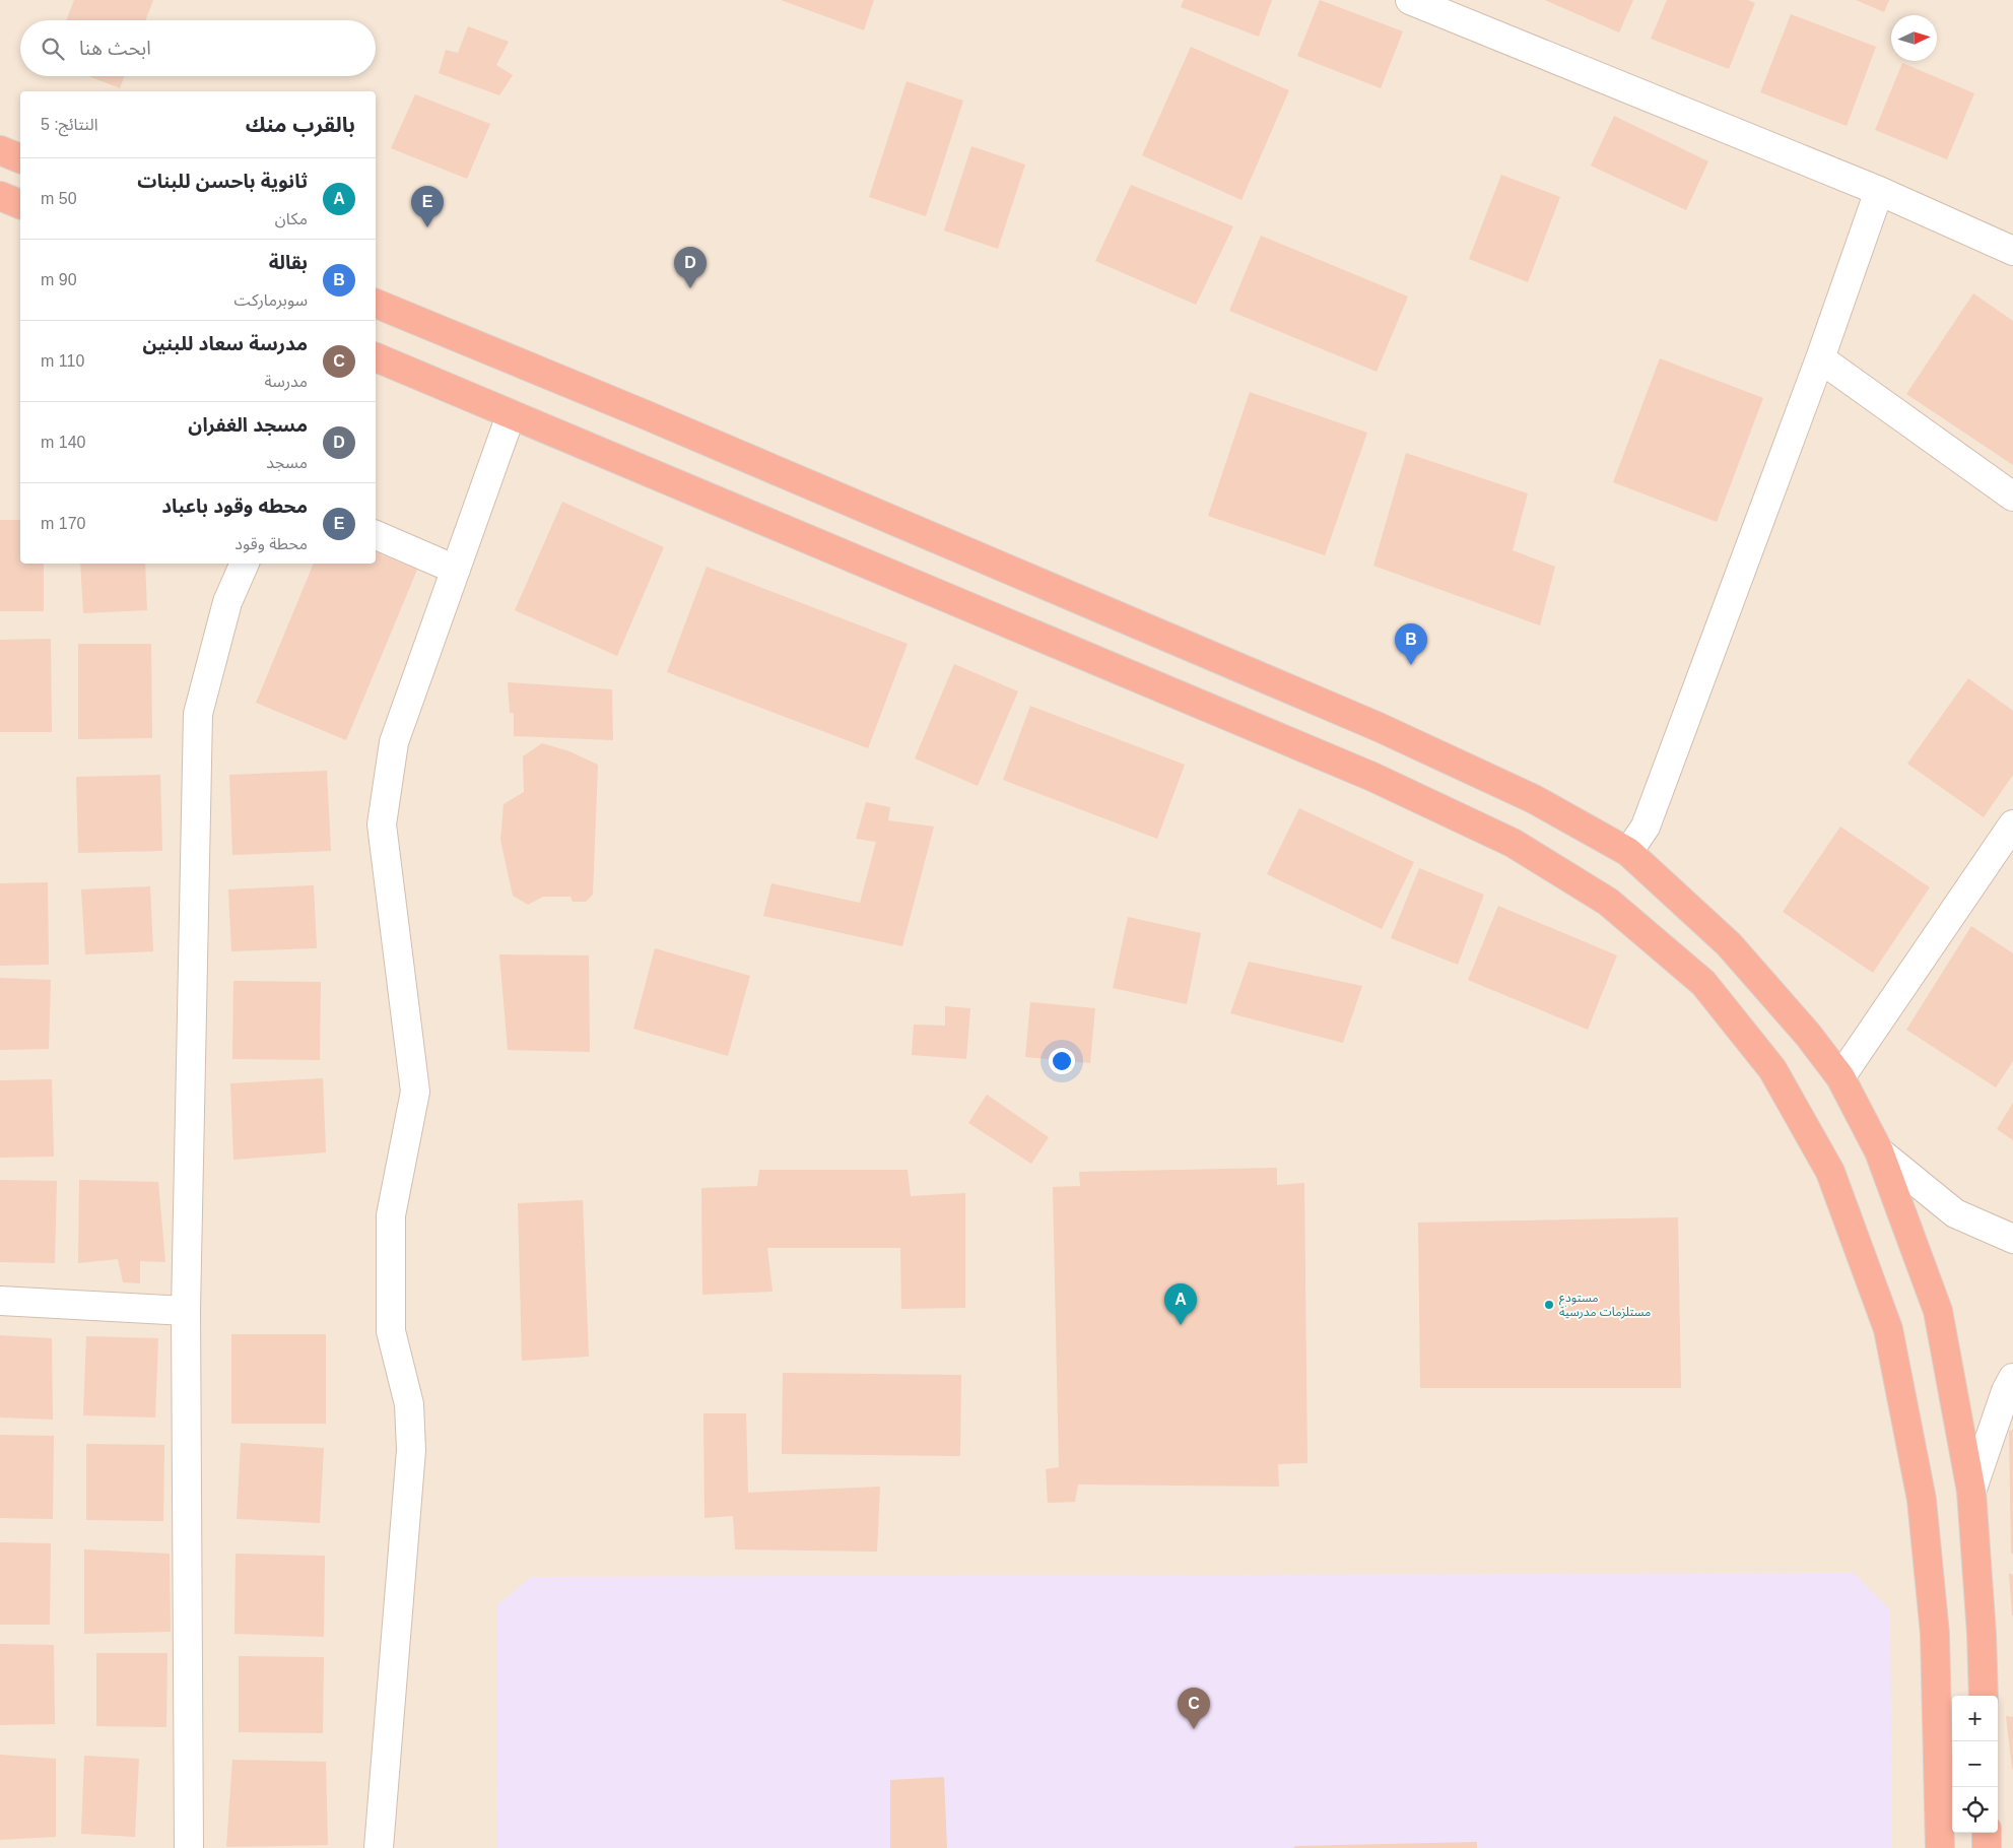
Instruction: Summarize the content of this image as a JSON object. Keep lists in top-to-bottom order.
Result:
{
  "places": ["مستودع مستلزمات مدرسية"],
  "north": "right",
  "page": {
    "search": "ابحث هنا",
    "heading": ["بالقرب منك", "النتائج: 5"],
    "list": [
      {
        "mark": "A",
        "name": "ثانوية باحسن للبنات",
        "note": "مكان",
        "value": "50 m"
      },
      {
        "mark": "B",
        "name": "بقالة",
        "note": "سوبرماركت",
        "value": "90 m"
      },
      {
        "mark": "C",
        "name": "مدرسة سعاد للبنين",
        "note": "مدرسة",
        "value": "110 m"
      },
      {
        "mark": "D",
        "name": "مسجد الغفران",
        "note": "مسجد",
        "value": "140 m"
      },
      {
        "mark": "E",
        "name": "محطه وقود باعباد",
        "note": "محطة وقود",
        "value": "170 m"
      }
    ],
    "pins": [
      "E",
      "D",
      "B",
      "A",
      "C"
    ],
    "map_buttons": ["+", "−"]
  }
}
